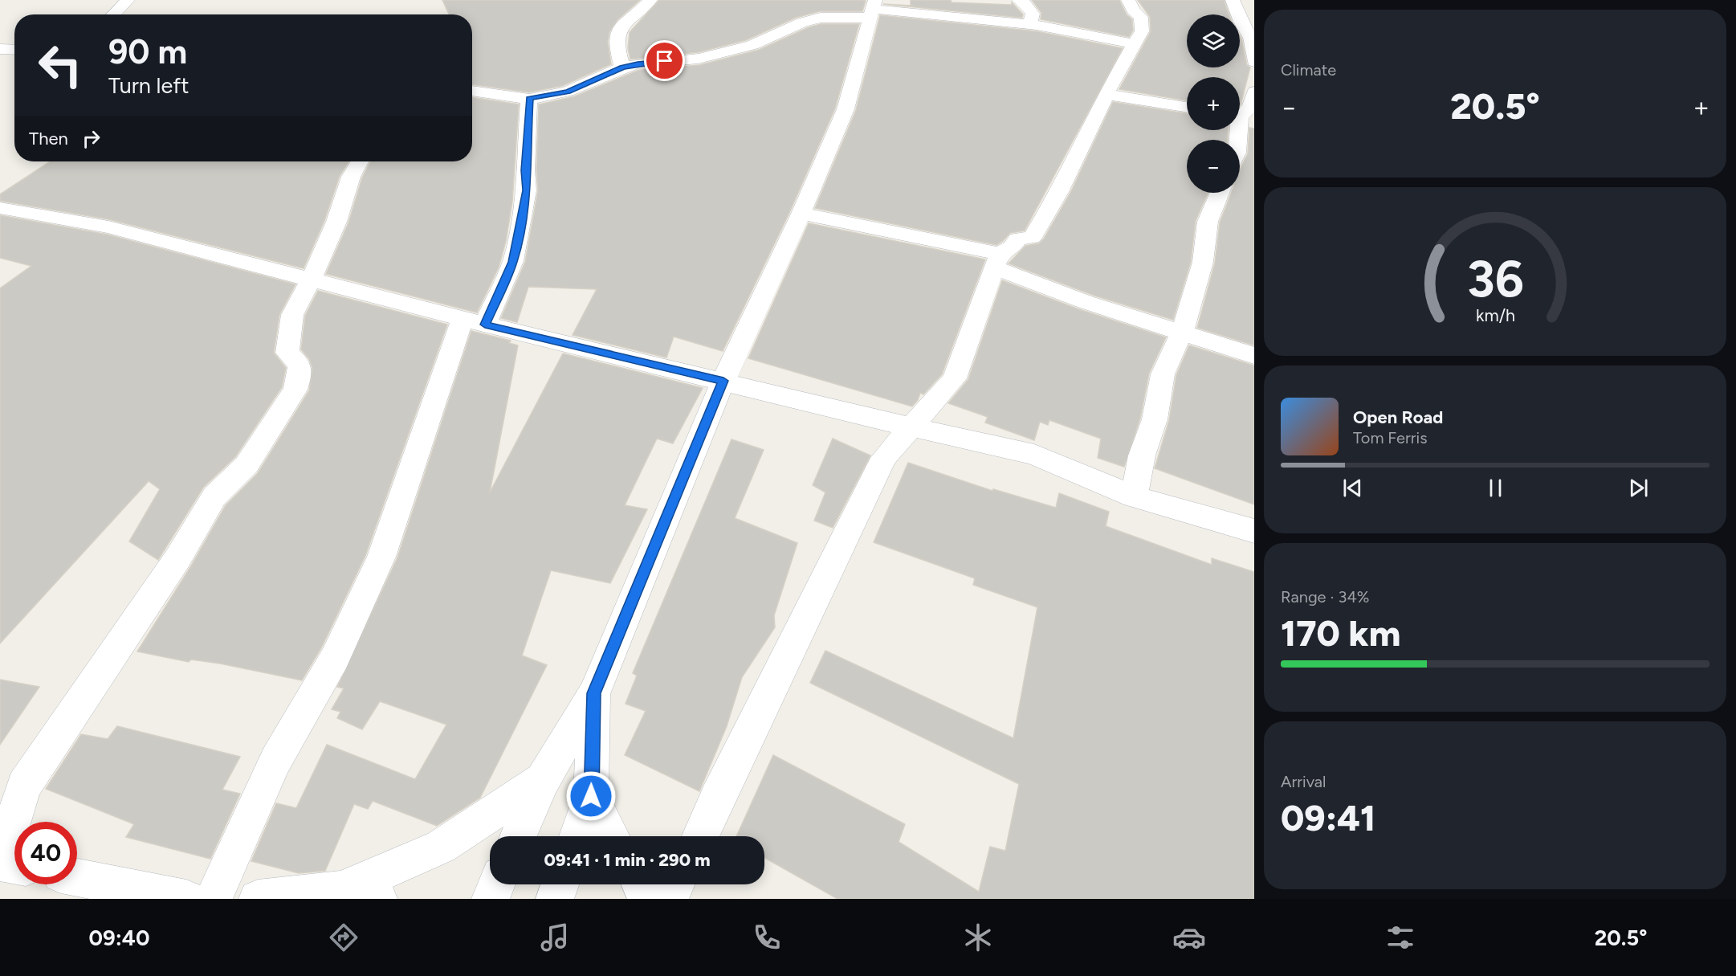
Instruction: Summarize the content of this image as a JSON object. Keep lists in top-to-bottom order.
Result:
{
  "page": {
    "tile": [
      "Climate",
      ["Range · 34%", "170 km"],
      ["Arrival", "09:41"]
    ],
    "map_buttons": ["+", "−"],
    "turn": ["90 m", "Turn left"],
    "heat": ["−", "20.5°", "+"],
    "then": "Then",
    "song": ["Open Road", "Tom Ferris"],
    "limit": "40",
    "trip": "09:41 · 1 min · 290 m",
    "tabs": ["09:40", "20.5°"],
    "gauge": ["36", "km/h"]
  }
}
